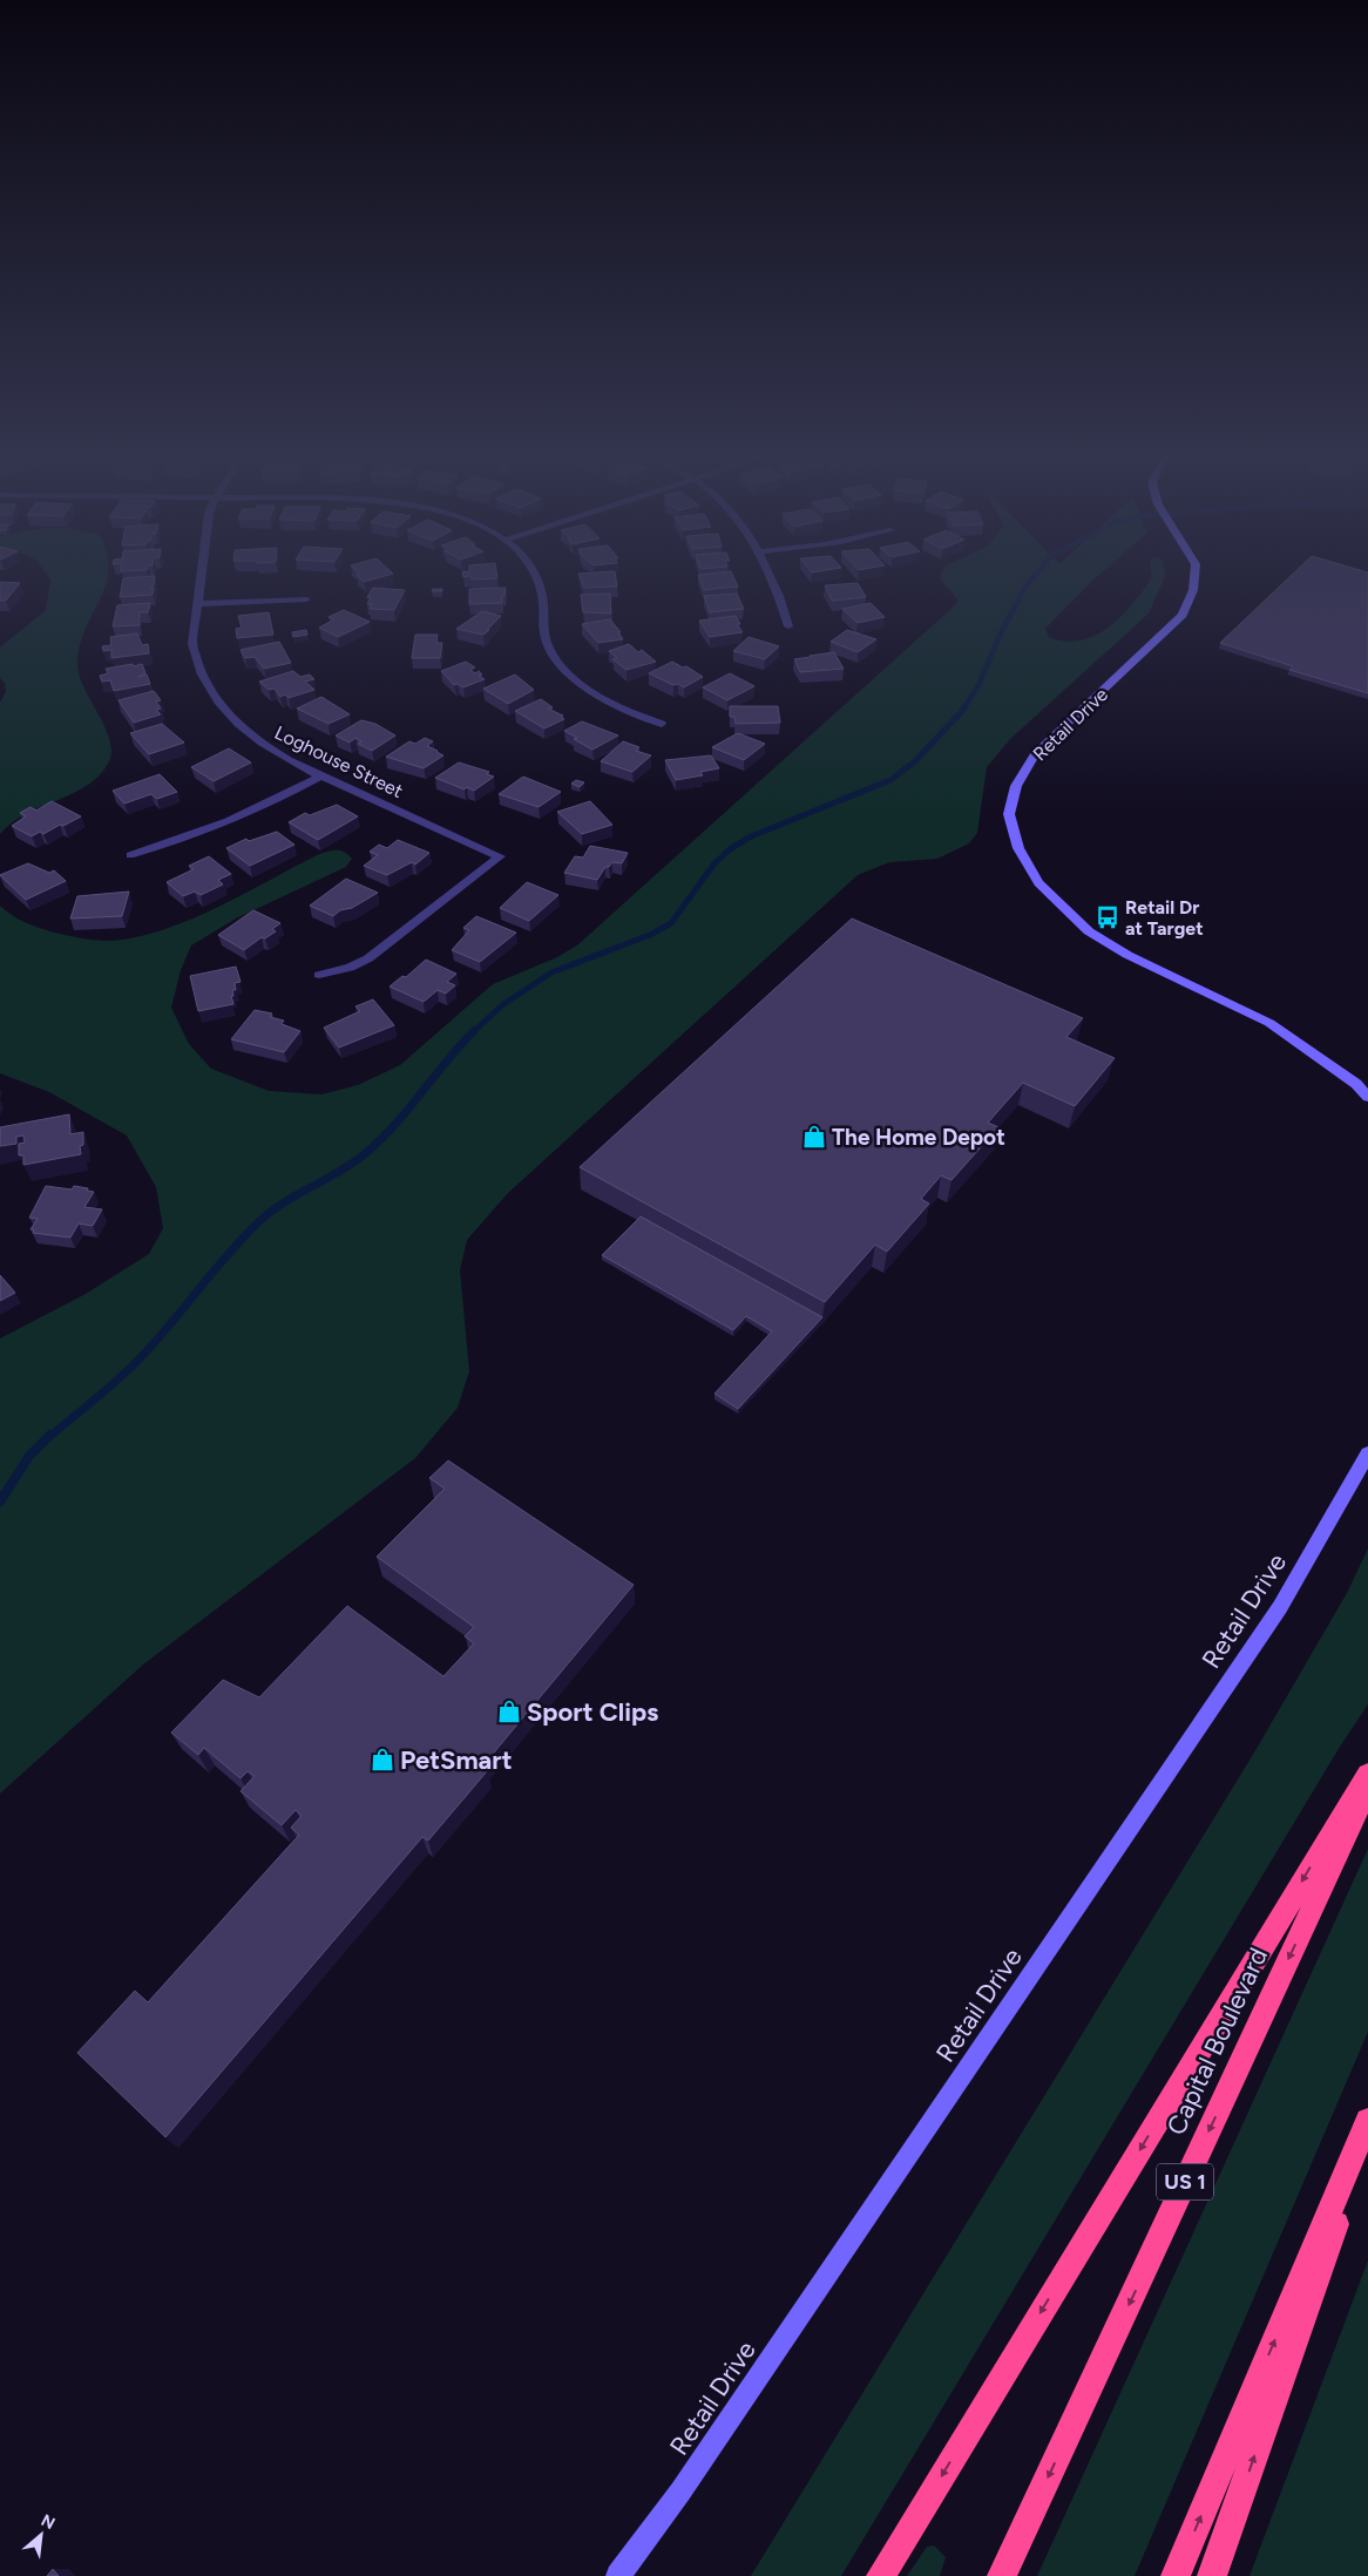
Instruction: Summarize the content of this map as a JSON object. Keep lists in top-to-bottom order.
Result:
{
  "streets": {
    "highway": ["Capital Boulevard", "US 1"],
    "street": ["Retail Drive", "Loghouse Street"]
  },
  "places": {
    "bus stop": ["Retail Dr at Target"],
    "shop": ["The Home Depot", "Sport Clips", "PetSmart"]
  },
  "north": "top right"
}
